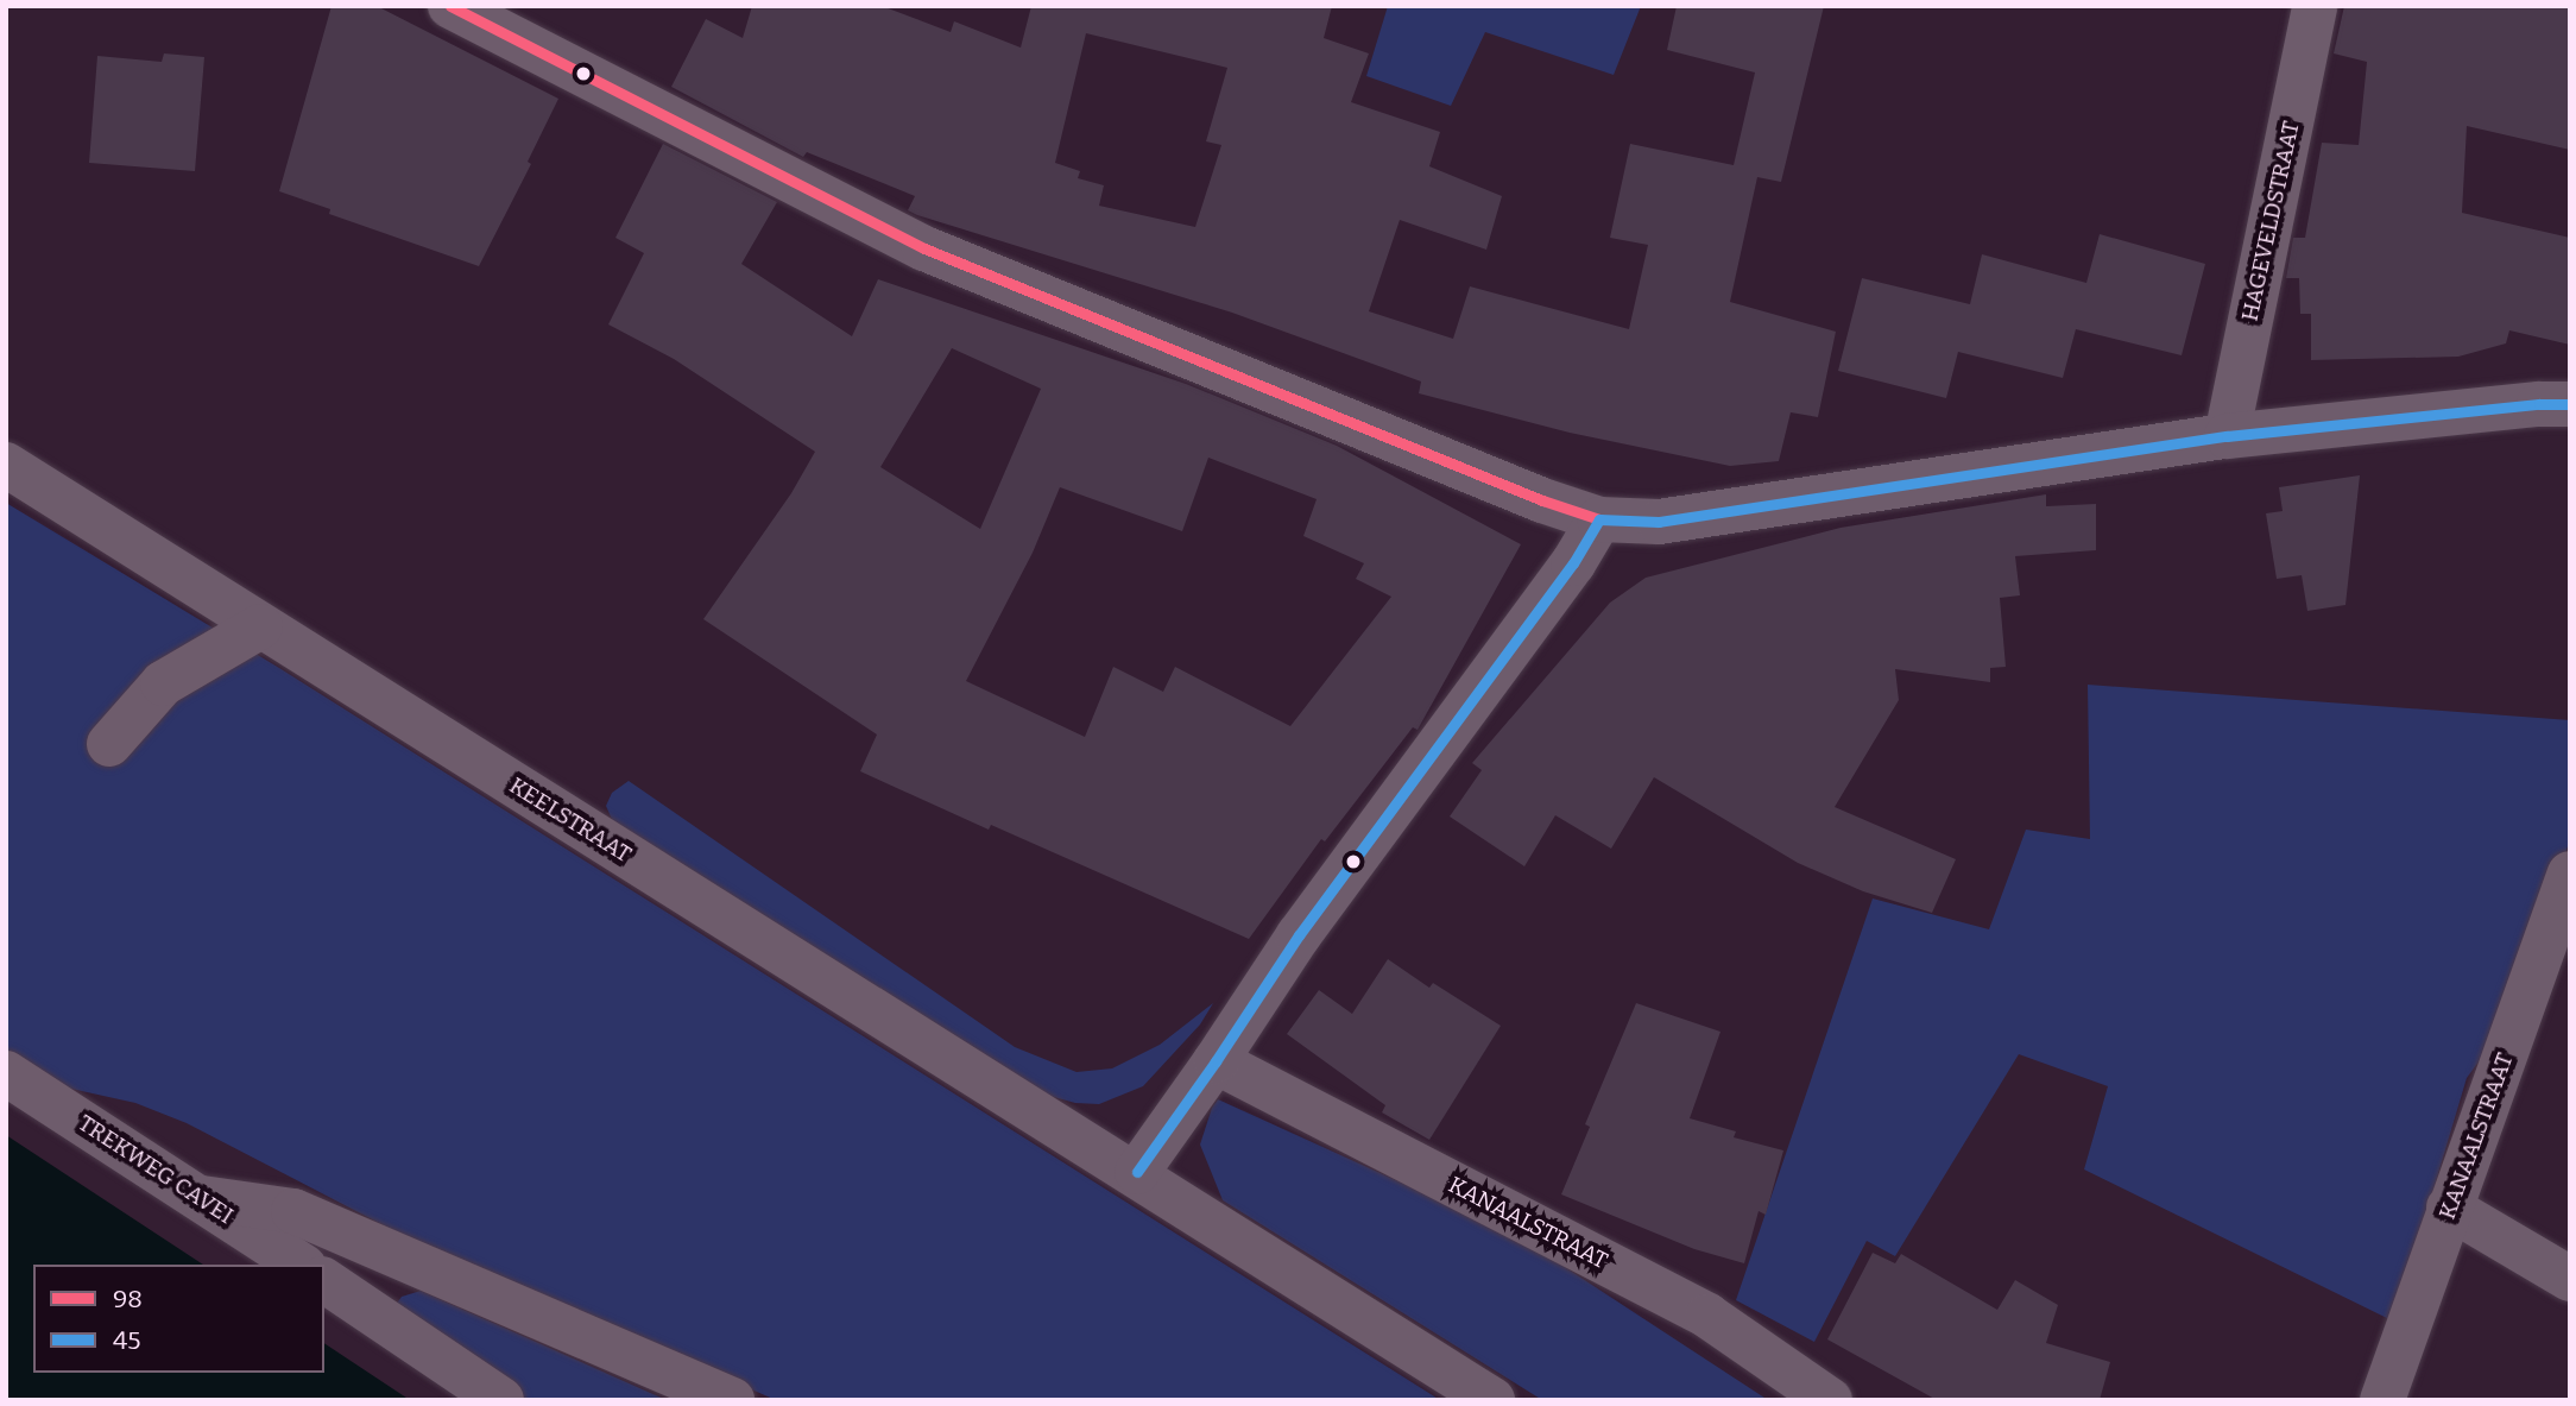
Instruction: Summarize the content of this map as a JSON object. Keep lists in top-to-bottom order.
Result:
{
  "streets": {
    "street": [
      "HAGEVELDSTRAAT",
      "KEELSTRAAT",
      "KANAALSTRAAT",
      "TREKWEG CAVEI"
    ]
  },
  "lines": ["transit line 98", "transit line 45"],
  "legend": ["98", "45"]
}
